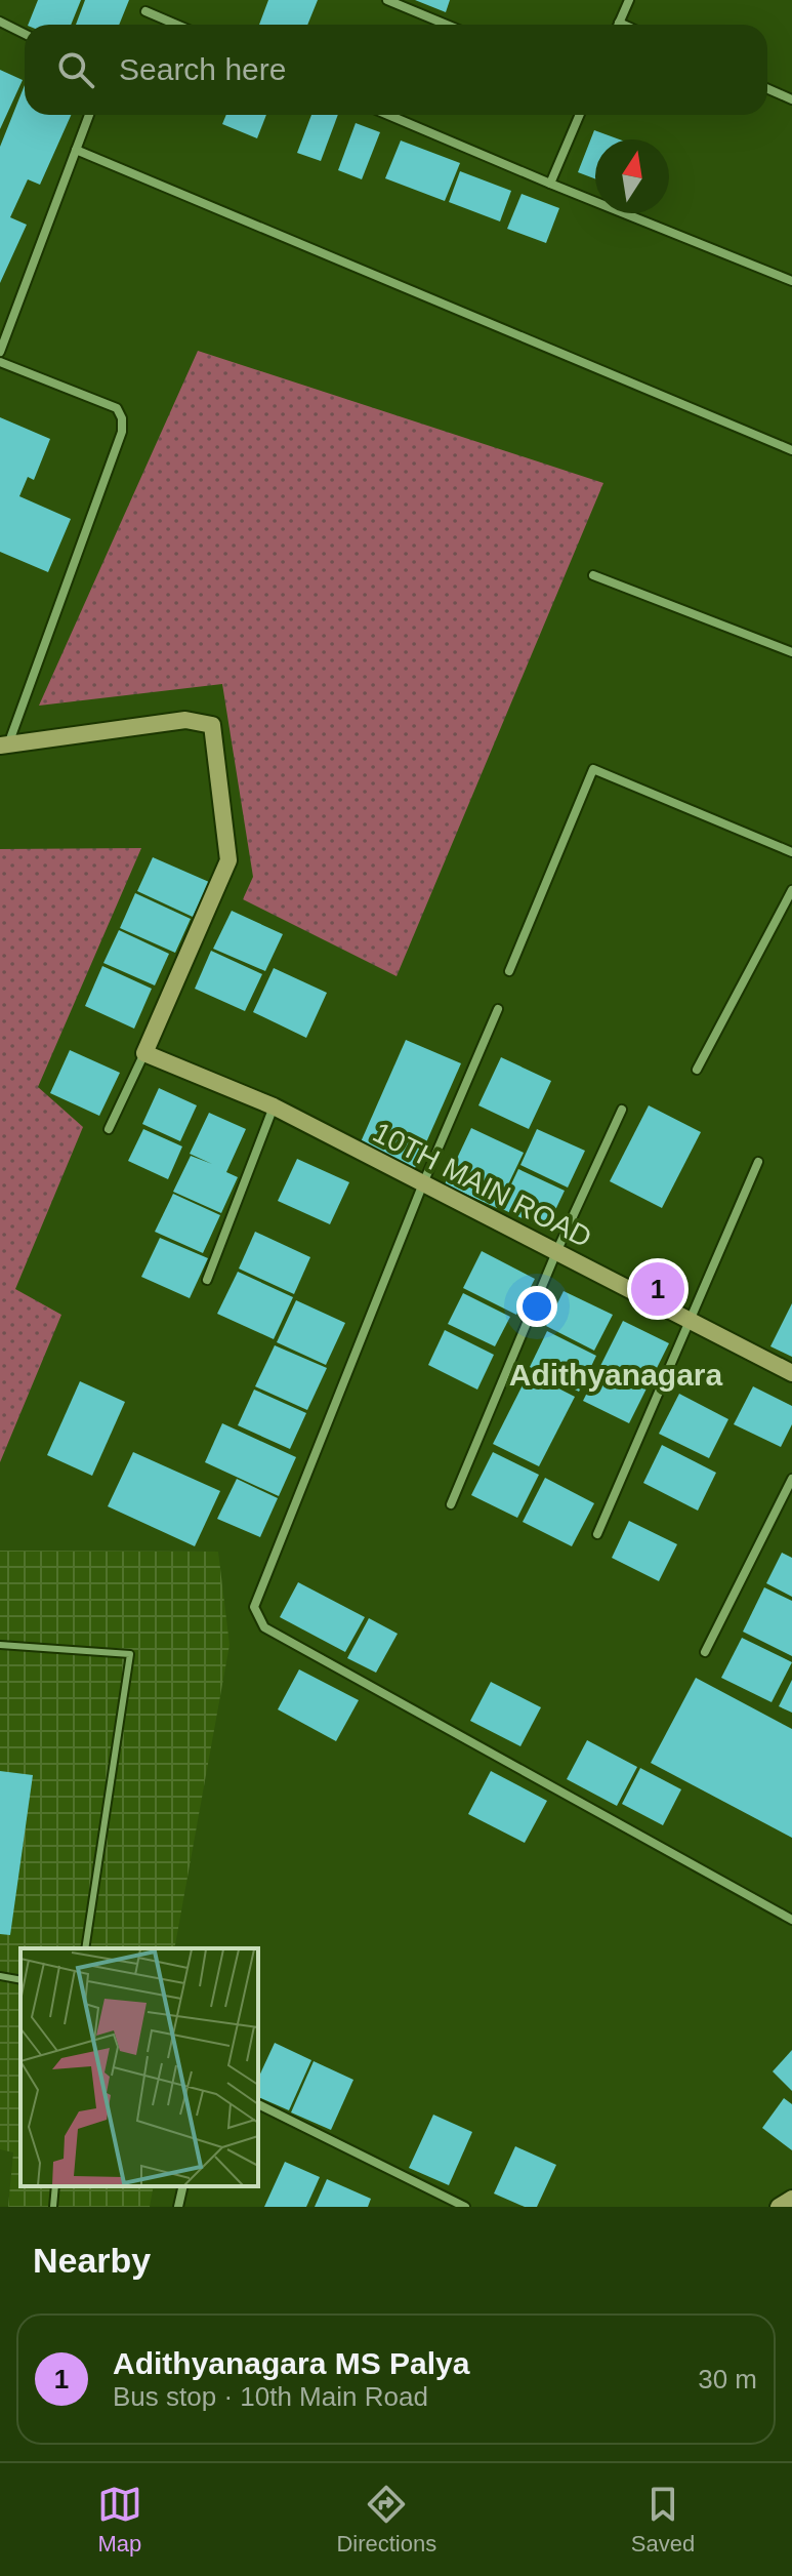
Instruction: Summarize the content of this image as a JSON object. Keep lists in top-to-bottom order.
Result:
{
  "streets": {
    "street": ["10TH MAIN ROAD"]
  },
  "districts": ["Adithyanagara"],
  "north": "top",
  "page": {
    "search": "Search here",
    "pins": "1",
    "heading": "Nearby",
    "list": [
      {
        "mark": "1",
        "name": "Adithyanagara MS Palya",
        "note": "Bus stop · 10th Main Road",
        "value": "30 m"
      }
    ],
    "nav": ["Map", "Directions", "Saved"]
  }
}
